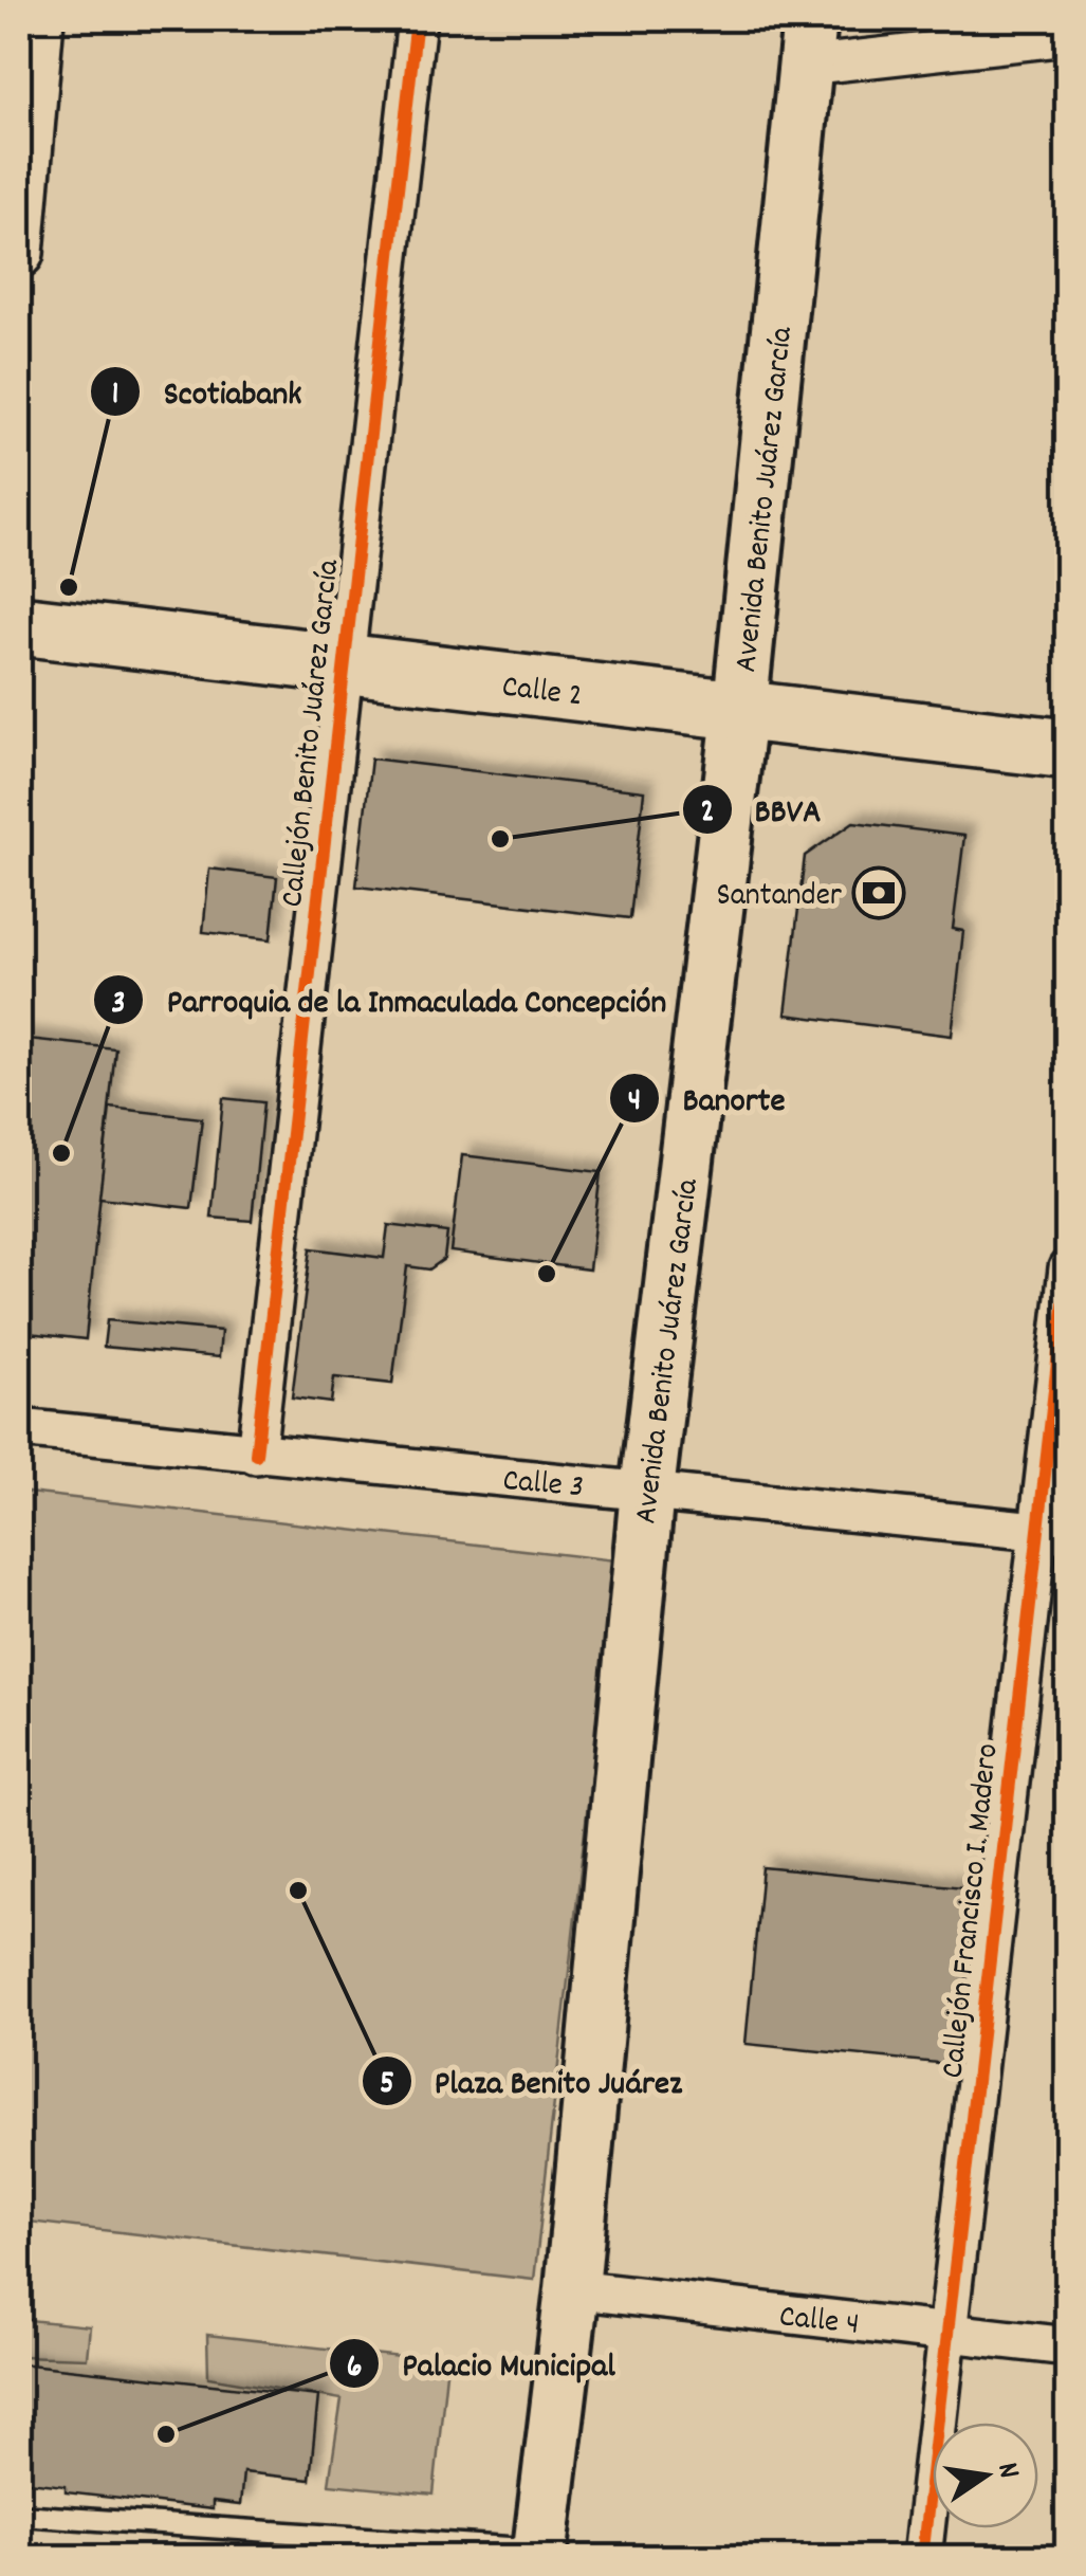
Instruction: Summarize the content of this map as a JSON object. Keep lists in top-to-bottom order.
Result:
{
  "streets": {
    "main road": ["Avenida Benito Juárez García", "Calle 2"],
    "street": [
      "Callejón Benito Juárez García",
      "Calle 3",
      "Callejón Francisco I. Madero",
      "Calle 4"
    ]
  },
  "crossings": [
    ["Avenida Benito Juárez García", "Calle 2"],
    ["Avenida Benito Juárez García", "Calle 3"],
    ["Avenida Benito Juárez García", "Calle 4"],
    ["Calle 2", "Callejón Benito Juárez García"],
    ["Callejón Benito Juárez García", "Calle 3"],
    ["Calle 3", "Callejón Francisco I. Madero"],
    ["Callejón Francisco I. Madero", "Calle 4"]
  ],
  "places": {
    "other": [
      "Scotiabank",
      "BBVA",
      "Parroquia de la Inmaculada Concepción",
      "Banorte",
      "Plaza Benito Juárez",
      "Palacio Municipal"
    ],
    "bank": ["Santander"]
  },
  "north": "right"
}
